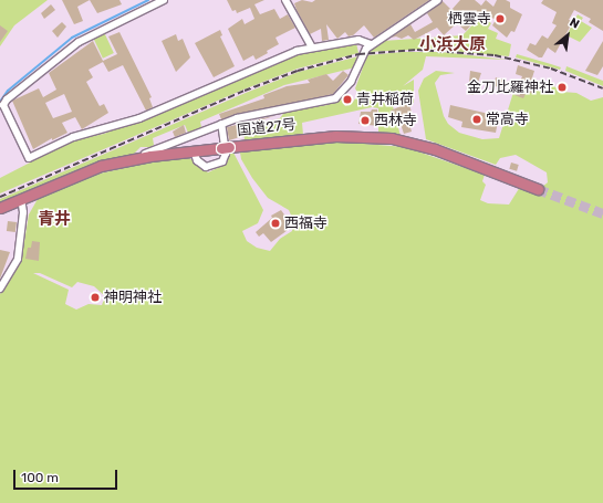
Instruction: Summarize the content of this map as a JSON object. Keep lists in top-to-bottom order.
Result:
{
  "streets": {
    "highway": ["国道27号"]
  },
  "districts": ["小浜大原", "青井"],
  "places": [
    "栖雲寺",
    "金刀比羅神社",
    "青井稲荷",
    "常高寺",
    "西林寺",
    "西福寺",
    "神明神社"
  ],
  "scale_bar": "100 m",
  "north": "top right"
}
